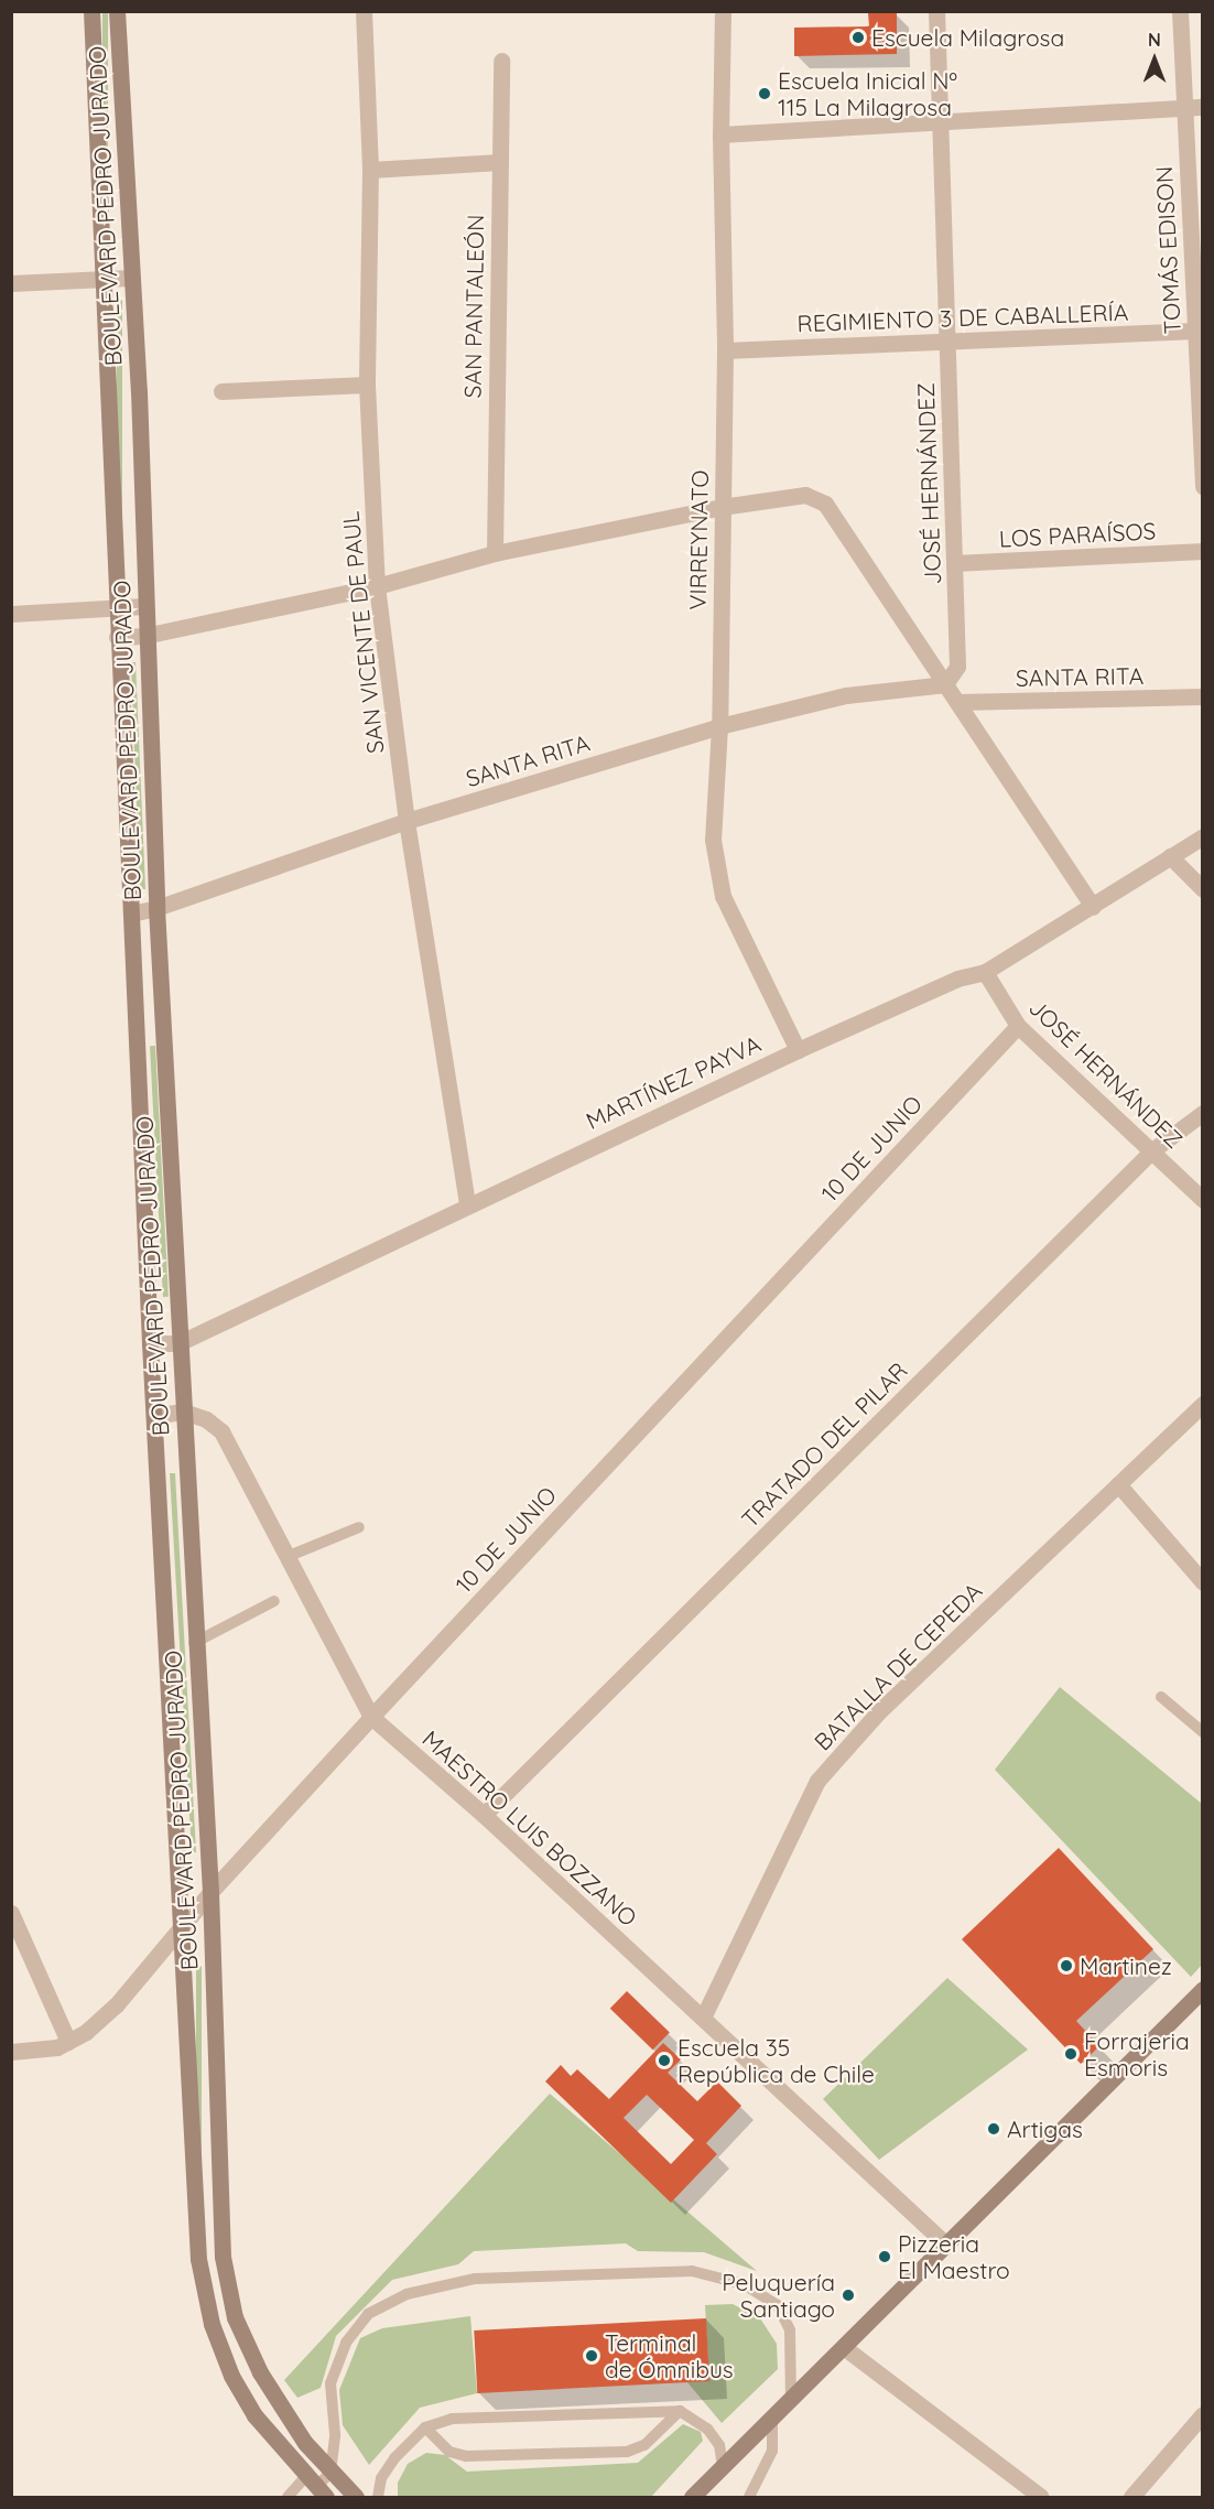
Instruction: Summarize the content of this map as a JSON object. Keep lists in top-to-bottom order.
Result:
{
  "streets": {
    "main road": ["BOULEVARD PEDRO JURADO"],
    "street": [
      "TOMÁS EDISON",
      "SAN PANTALEÓN",
      "REGIMIENTO 3 DE CABALLERÍA",
      "JOSÉ HERNÁNDEZ",
      "LOS PARAÍSOS",
      "VIRREYNATO",
      "SAN VICENTE DE PAUL",
      "SANTA RITA",
      "MARTÍNEZ PAYVA",
      "10 DE JUNIO",
      "TRATADO DEL PILAR",
      "BATALLA DE CEPEDA",
      "MAESTRO LUIS BOZZANO"
    ]
  },
  "crossings": [
    ["BOULEVARD PEDRO JURADO", "SANTA RITA"],
    ["BOULEVARD PEDRO JURADO", "MARTÍNEZ PAYVA"],
    ["BOULEVARD PEDRO JURADO", "10 DE JUNIO"],
    ["BOULEVARD PEDRO JURADO", "MAESTRO LUIS BOZZANO"],
    ["TOMÁS EDISON", "REGIMIENTO 3 DE CABALLERÍA"],
    ["REGIMIENTO 3 DE CABALLERÍA", "JOSÉ HERNÁNDEZ"],
    ["REGIMIENTO 3 DE CABALLERÍA", "VIRREYNATO"],
    ["JOSÉ HERNÁNDEZ", "LOS PARAÍSOS"],
    ["JOSÉ HERNÁNDEZ", "SANTA RITA"],
    ["JOSÉ HERNÁNDEZ", "MARTÍNEZ PAYVA"],
    ["JOSÉ HERNÁNDEZ", "10 DE JUNIO"],
    ["JOSÉ HERNÁNDEZ", "TRATADO DEL PILAR"],
    ["VIRREYNATO", "SANTA RITA"],
    ["VIRREYNATO", "MARTÍNEZ PAYVA"],
    ["SAN VICENTE DE PAUL", "SANTA RITA"],
    ["SAN VICENTE DE PAUL", "MARTÍNEZ PAYVA"],
    ["10 DE JUNIO", "MAESTRO LUIS BOZZANO"],
    ["TRATADO DEL PILAR", "MAESTRO LUIS BOZZANO"],
    ["BATALLA DE CEPEDA", "MAESTRO LUIS BOZZANO"]
  ],
  "places": [
    "Escuela Milagrosa",
    "Escuela Inicial Nº 115 La Milagrosa",
    "Martinez",
    "Forrajeria Esmoris",
    "Escuela 35 República de Chile",
    "Artigas",
    "Pizzeria El Maestro",
    "Peluquería Santiago",
    "Terminal de Ómnibus"
  ],
  "north": "top"
}
